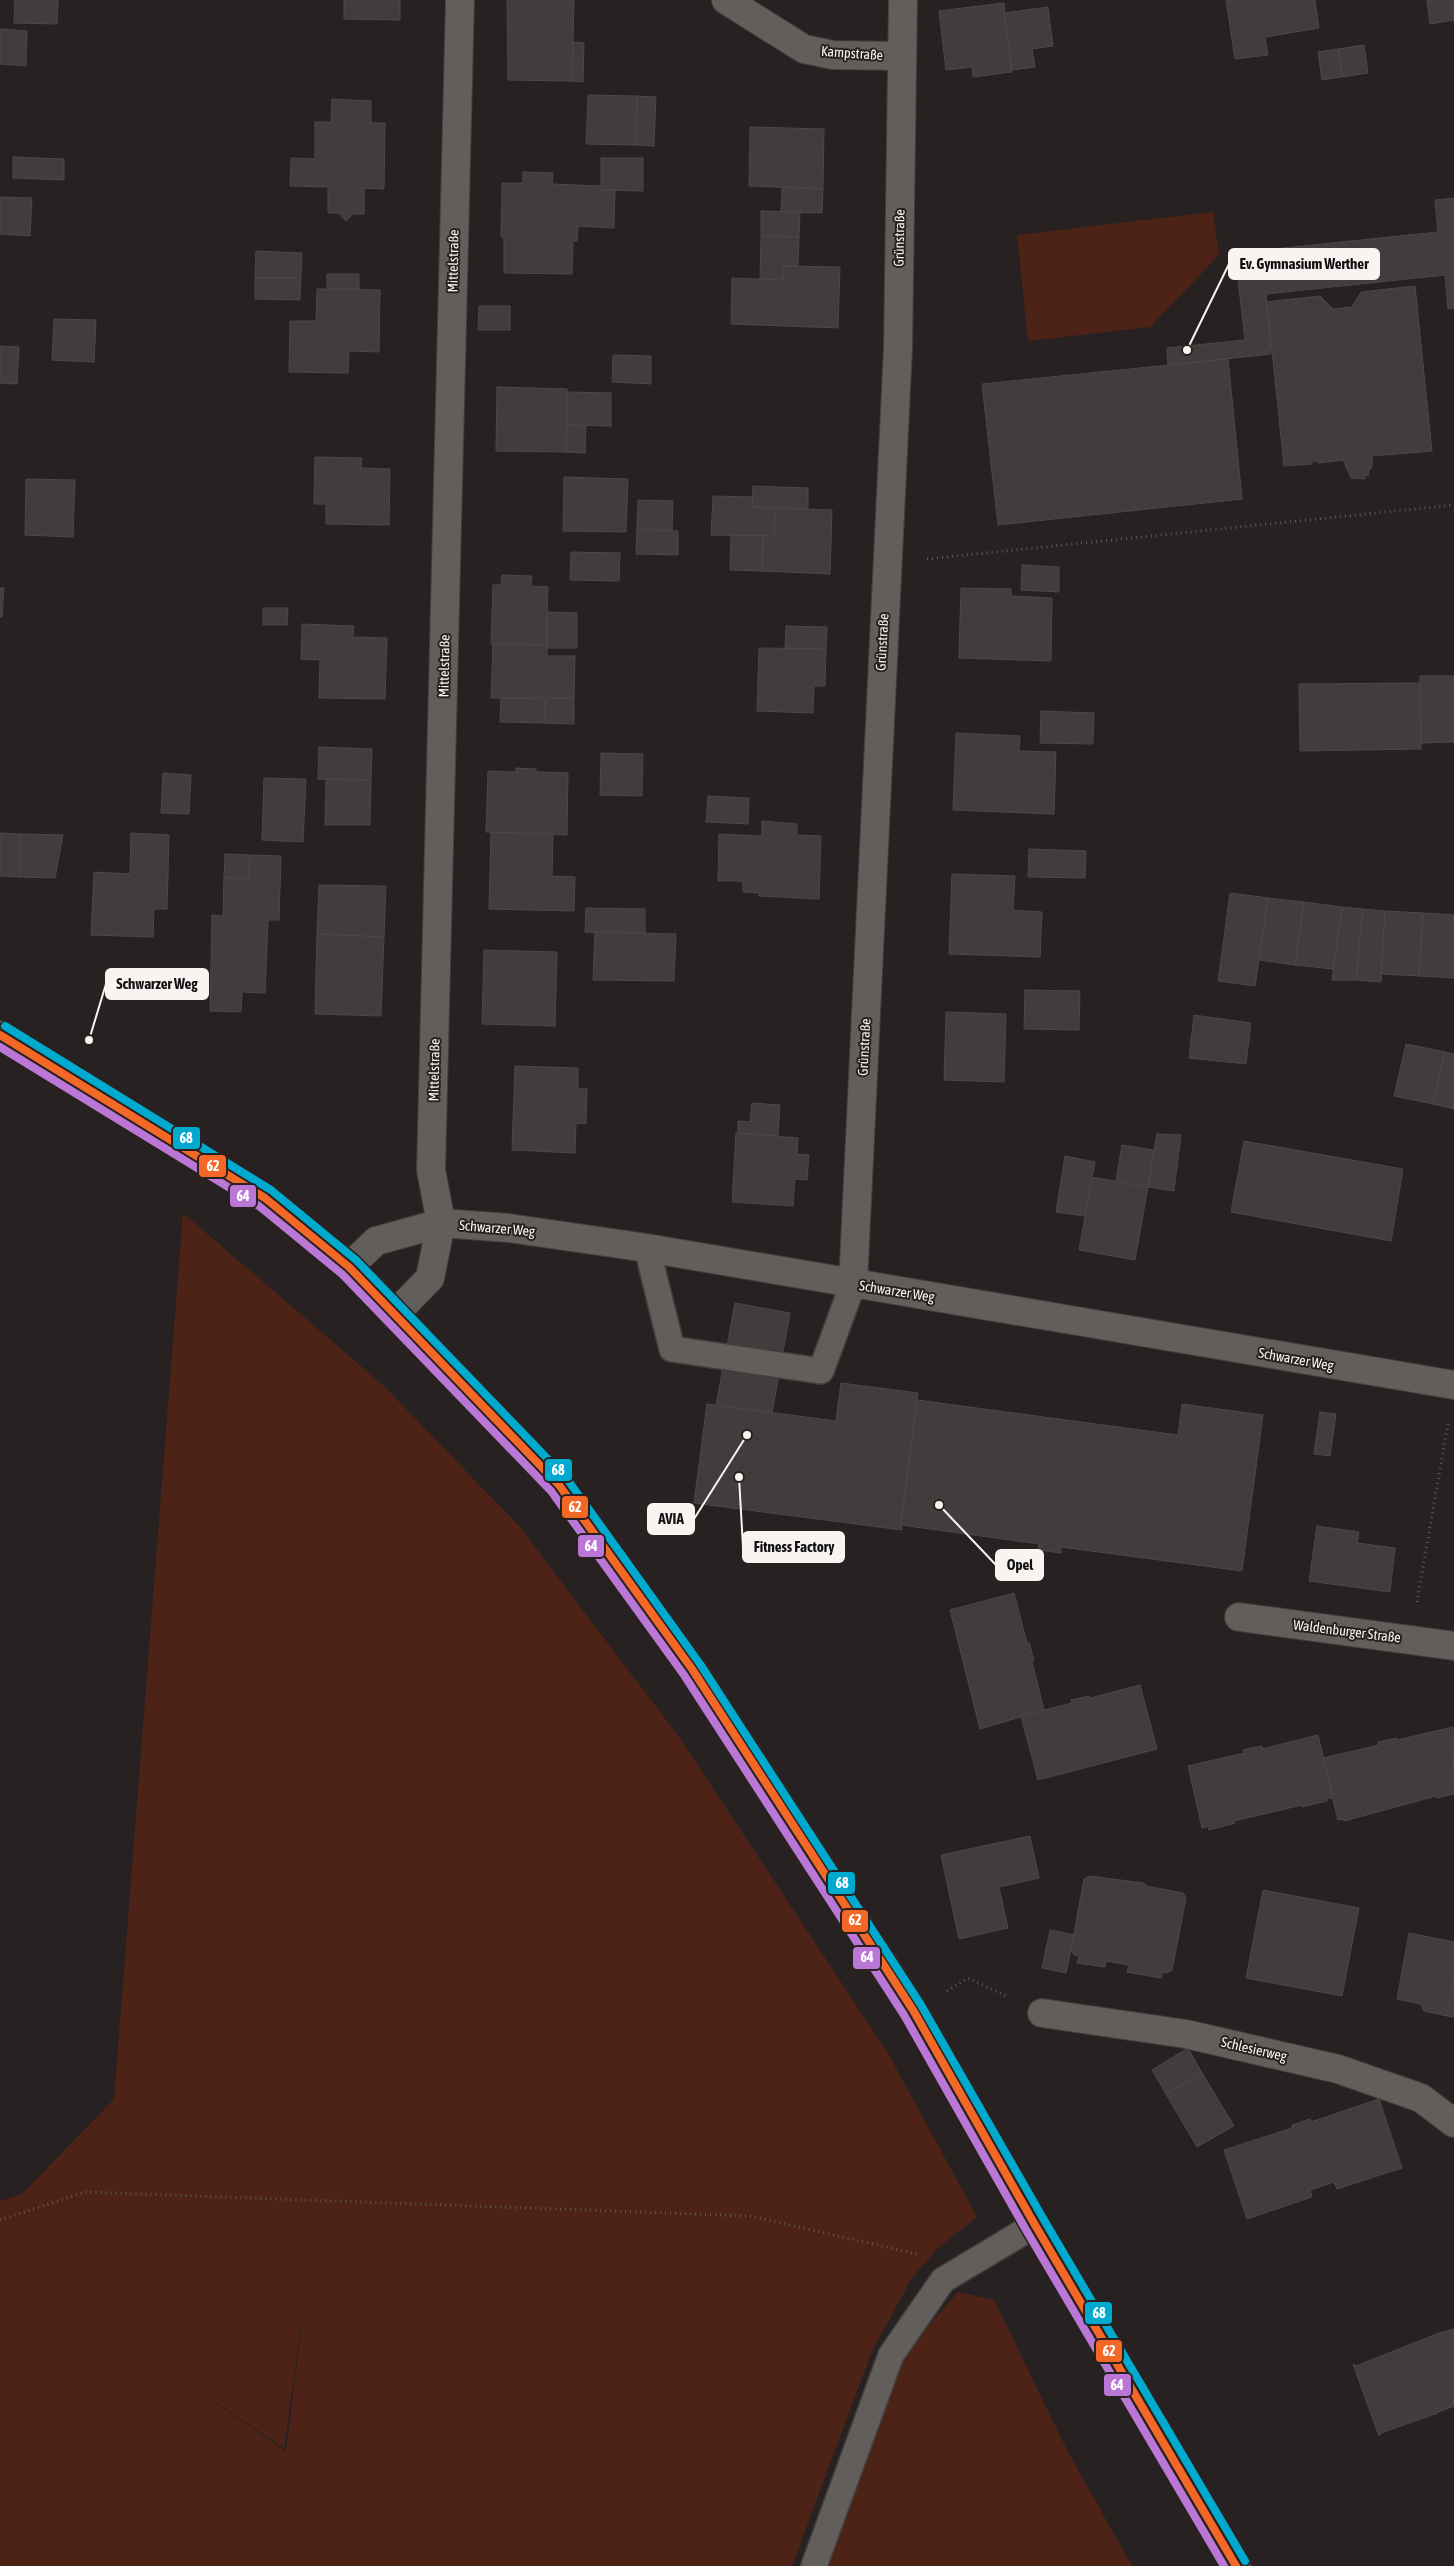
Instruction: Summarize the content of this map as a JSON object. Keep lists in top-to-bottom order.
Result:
{
  "streets": {
    "street": [
      "Kampstraße",
      "Grünstraße",
      "Mittelstraße",
      "Schwarzer Weg",
      "Waldenburger Straße",
      "Schlesierweg"
    ]
  },
  "crossings": [
    ["Kampstraße", "Grünstraße"],
    ["Grünstraße", "Schwarzer Weg"],
    ["Mittelstraße", "Schwarzer Weg"]
  ],
  "places": [
    "Ev. Gymnasium Werther",
    "Schwarzer Weg",
    "AVIA",
    "Fitness Factory",
    "Opel"
  ],
  "lines": ["transit line 68", "transit line 62", "transit line 64"]
}
